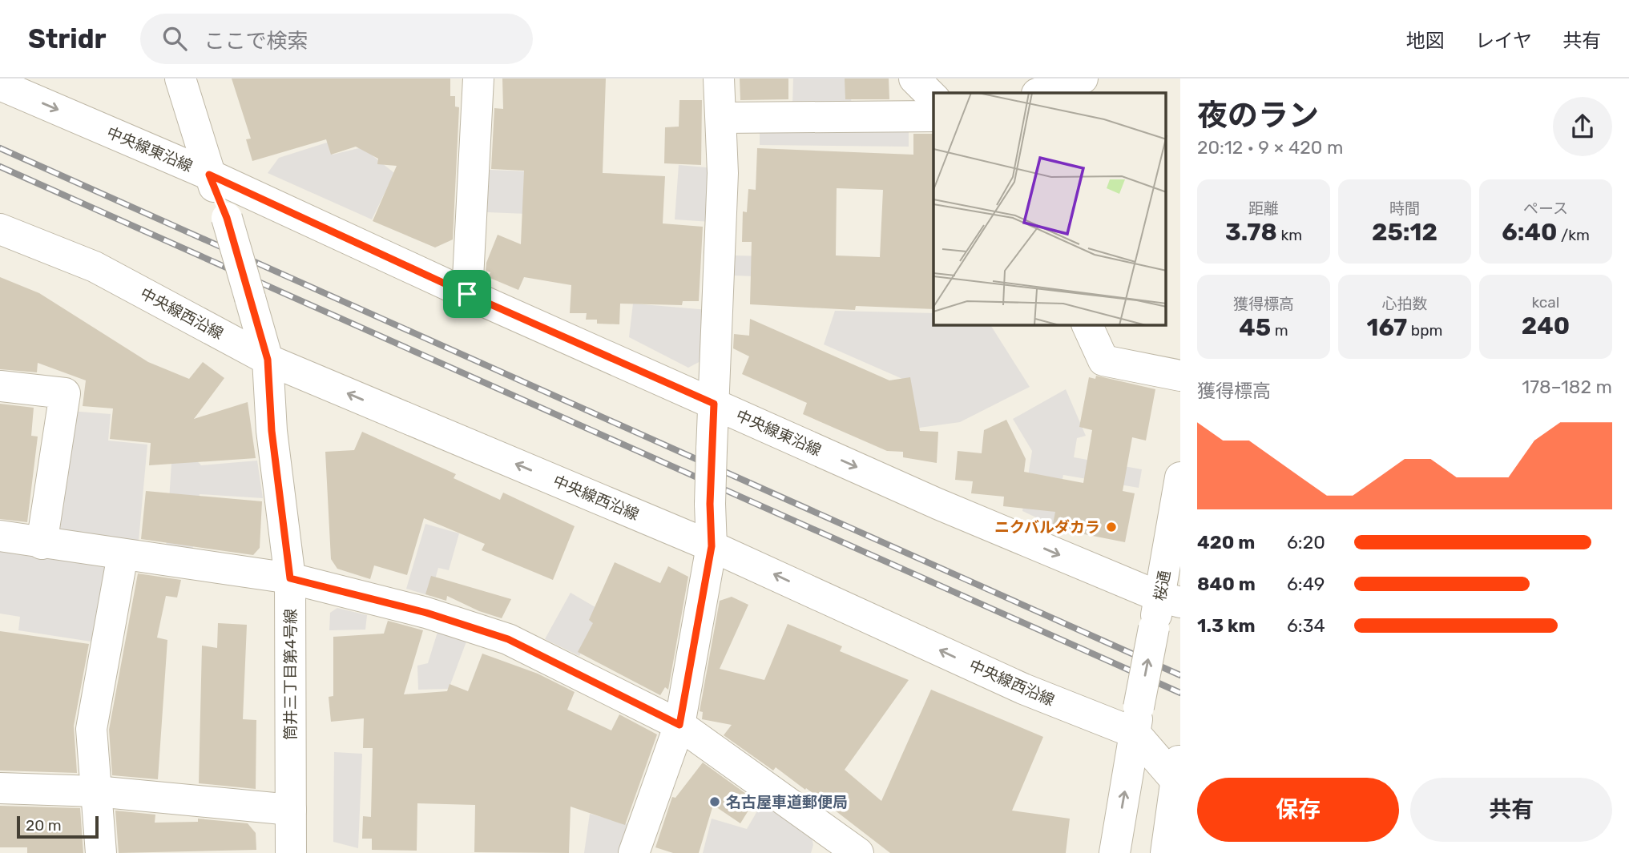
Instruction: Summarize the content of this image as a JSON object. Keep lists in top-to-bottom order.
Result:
{
  "streets": {
    "street": [
      "中央線東沿線",
      "中央線西沿線",
      "桜通",
      "筒井三丁目第4号線"
    ]
  },
  "crossings": [
    ["中央線東沿線", "桜通"],
    ["中央線東沿線", "筒井三丁目第4号線"],
    ["中央線西沿線", "桜通"],
    ["中央線西沿線", "筒井三丁目第4号線"]
  ],
  "one_way": ["中央線東沿線", "桜通"],
  "places": ["ニクバルダカラ", "名古屋車道郵便局"],
  "scale_bar": "20 m",
  "page": {
    "header": "Stridr",
    "search": "ここで検索",
    "nav": ["地図", "レイヤ", "共有"],
    "heading": ["夜のラン", "20:12 · 9 × 420 m"],
    "stats": [
      ["距離", "3.78 km"],
      ["時間", "25:12"],
      ["ペース", "6:40 /km"],
      ["獲得標高", "45 m"],
      ["心拍数", "167 bpm"],
      ["kcal", "240"]
    ],
    "chart": ["獲得標高", "178–182 m"],
    "list": [
      {
        "name": "420 m",
        "note": "6:20"
      },
      {
        "name": "840 m",
        "note": "6:49"
      },
      {
        "name": "1.3 km",
        "note": "6:34"
      }
    ],
    "buttons": ["保存", "共有"],
    "scale": "20 m"
  }
}
